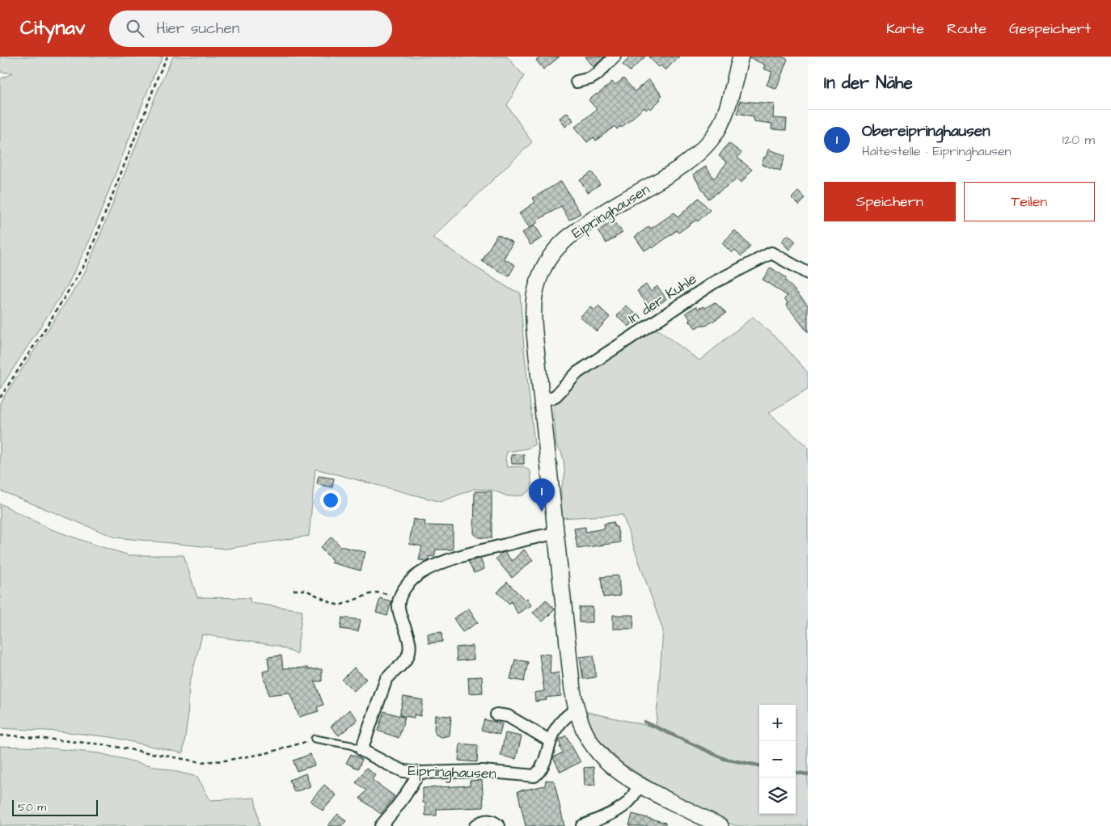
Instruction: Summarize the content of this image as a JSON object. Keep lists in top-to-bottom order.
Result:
{
  "streets": {
    "main road": ["Eipringhausen"],
    "street": ["In der Kuhle"]
  },
  "crossings": [
    ["Eipringhausen", "In der Kuhle"]
  ],
  "scale_bar": "50 m",
  "page": {
    "header": "Citynav",
    "search": "Hier suchen",
    "nav": ["Karte", "Route", "Gespeichert"],
    "heading": "In der Nähe",
    "list": [
      {
        "mark": "1",
        "name": "Obereipringhausen",
        "note": "Haltestelle · Eipringhausen",
        "value": "120 m"
      }
    ],
    "buttons": ["Speichern", "Teilen"],
    "pins": "1",
    "map_buttons": ["+", "−"],
    "scale": "50 m"
  }
}
